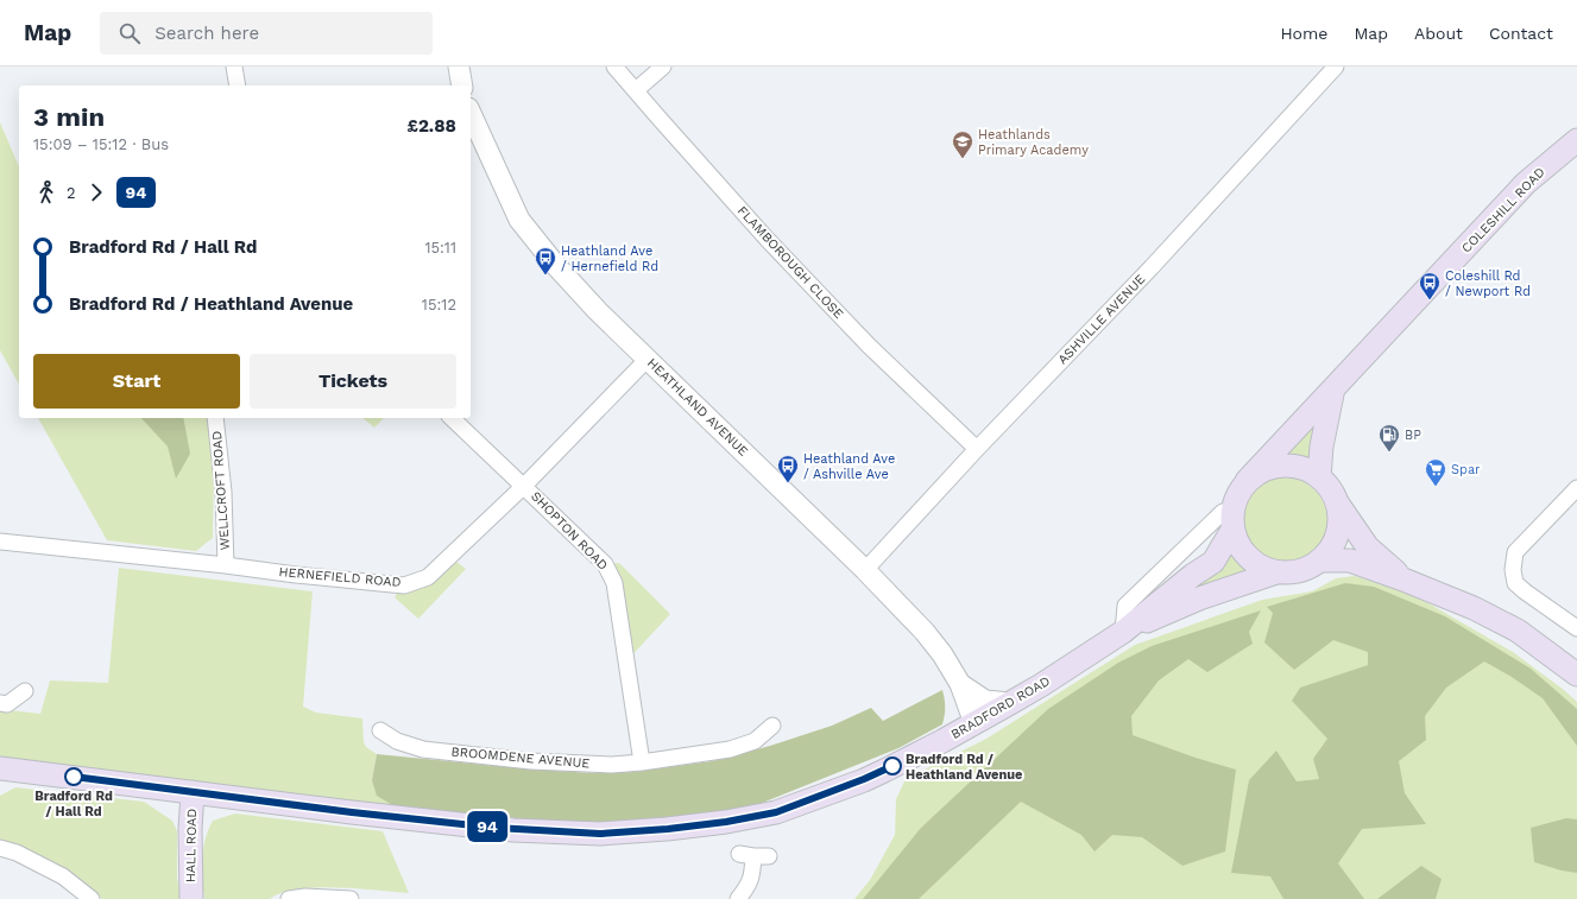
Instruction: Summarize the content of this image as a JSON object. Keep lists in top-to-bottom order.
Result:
{
  "streets": {
    "main road": ["COLESHILL ROAD", "BRADFORD ROAD", "HALL ROAD"],
    "street": [
      "FLAMBOROUGH CLOSE",
      "ASHVILLE AVENUE",
      "HEATHLAND AVENUE",
      "WELLCROFT ROAD",
      "SHOPTON ROAD",
      "HERNEFIELD ROAD",
      "BROOMDENE AVENUE"
    ]
  },
  "crossings": [
    ["COLESHILL ROAD", "BRADFORD ROAD"],
    ["FLAMBOROUGH CLOSE", "ASHVILLE AVENUE"],
    ["ASHVILLE AVENUE", "HEATHLAND AVENUE"],
    ["HEATHLAND AVENUE", "HERNEFIELD ROAD"],
    ["HEATHLAND AVENUE", "BRADFORD ROAD"],
    ["WELLCROFT ROAD", "HERNEFIELD ROAD"],
    ["SHOPTON ROAD", "HERNEFIELD ROAD"],
    ["SHOPTON ROAD", "BROOMDENE AVENUE"],
    ["BRADFORD ROAD", "HALL ROAD"]
  ],
  "places": {
    "school or university": ["Heathlands Primary Academy"],
    "bus stop": ["Heathland Ave / Hernefield Rd", "Coleshill Rd / Newport Rd", "Heathland Ave / Ashville Ave"],
    "fuel station": ["BP"],
    "supermarket": ["Spar"],
    "other": ["Bradford Rd / Heathland Avenue", "Bradford Rd / Hall Rd"]
  },
  "lines": ["bus line 94"],
  "page": {
    "header": "Map",
    "search": "Search here",
    "nav": [
      "Home",
      "Map",
      "About",
      "Contact"
    ],
    "on_map": "94",
    "heading": ["3 min", "15:09 – 15:12 · Bus", "£2.88"],
    "legs": ["2", "94"],
    "list": [
      {
        "name": "Bradford Rd / Hall Rd",
        "value": "15:11"
      },
      {
        "name": "Bradford Rd / Heathland Avenue",
        "value": "15:12"
      }
    ],
    "buttons": ["Start", "Tickets"]
  }
}
